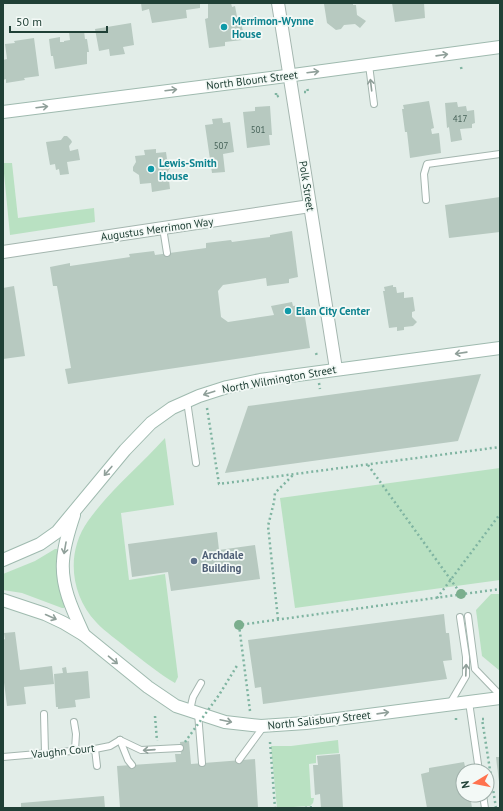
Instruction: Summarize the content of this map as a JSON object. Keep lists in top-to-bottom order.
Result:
{
  "streets": {
    "main road": [
      "North Blount Street",
      "Polk Street",
      "Augustus Merrimon Way",
      "North Wilmington Street",
      "North Salisbury Street"
    ],
    "lane": ["Vaughn Court"]
  },
  "crossings": [
    ["North Blount Street", "Polk Street"],
    ["Polk Street", "Augustus Merrimon Way"],
    ["Polk Street", "North Wilmington Street"]
  ],
  "one_way": ["North Blount Street", "North Wilmington Street", "North Salisbury Street"],
  "places": [
    "Merrimon-Wynne House",
    "Lewis-Smith House",
    "Elan City Center",
    "Archdale Building"
  ],
  "house_numbers": ["417", "501", "507"],
  "scale_bar": "50 m",
  "north": "left"
}
